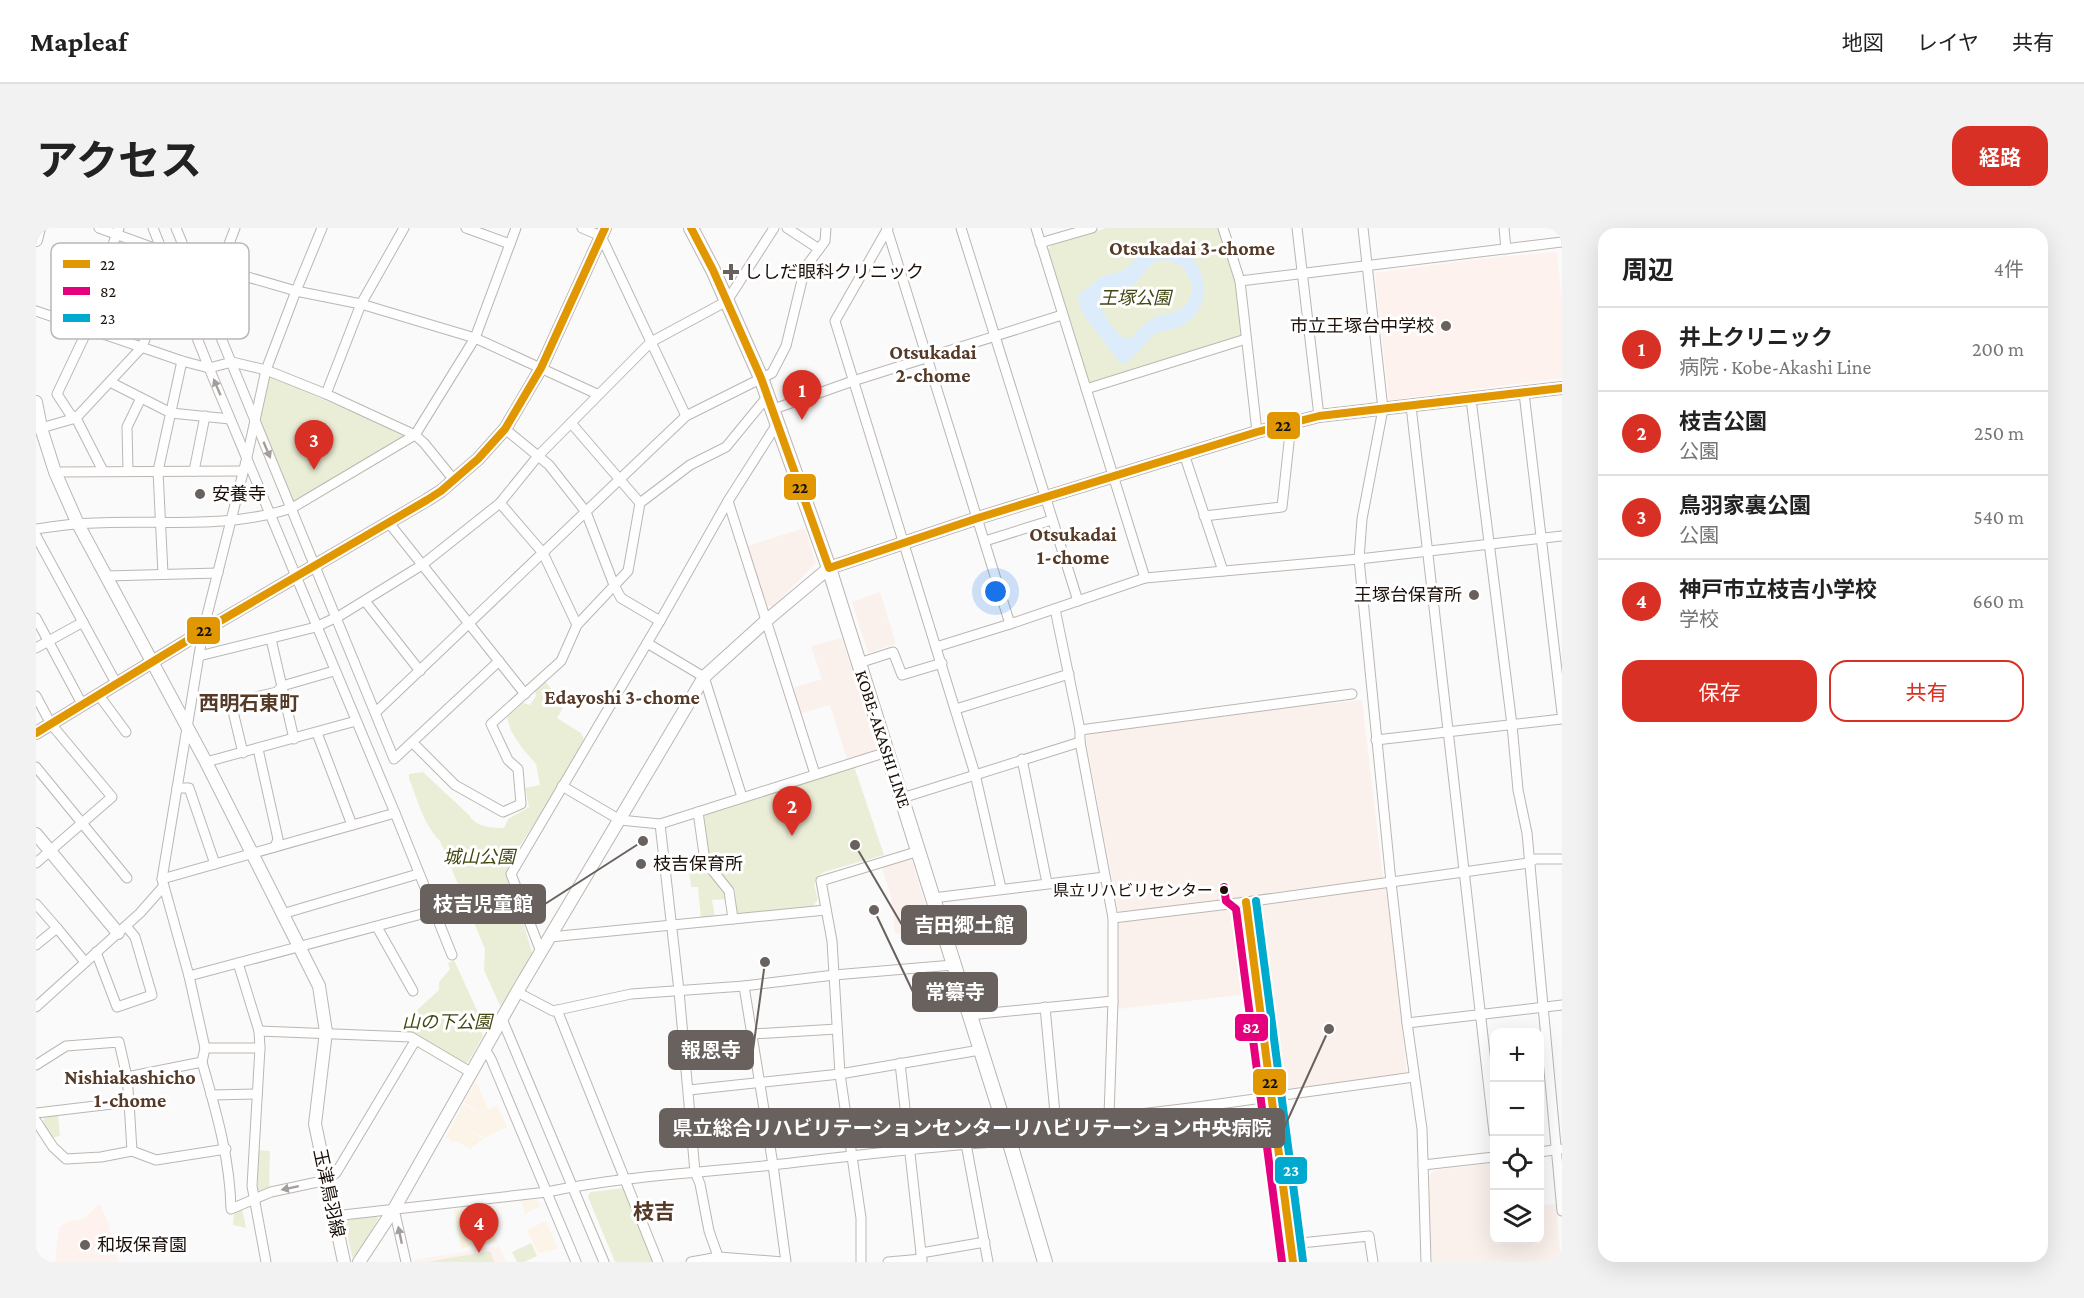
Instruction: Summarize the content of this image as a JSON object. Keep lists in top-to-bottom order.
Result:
{
  "streets": {
    "main road": ["KOBE-AKASHI LINE"],
    "street": ["玉津鳥羽線"]
  },
  "districts": [
    "Otsukadai 3-chome",
    "Otsukadai 2-chome",
    "Otsukadai 1-chome",
    "Edayoshi 3-chome",
    "西明石東町",
    "Nishiakashicho 1-chome",
    "枝吉"
  ],
  "parks": ["王塚公園", "城山公園", "山の下公園"],
  "places": {
    "health": ["ししだ眼科クリニック"],
    "other": [
      "市立王塚台中学校",
      "安養寺",
      "王塚台保育所",
      "枝吉児童館",
      "吉田郷土館",
      "枝吉保育所",
      "県立リハビリセンター",
      "常纂寺",
      "報恩寺",
      "県立総合リハビリテーションセンターリハビリテーション中央病院",
      "和坂保育園"
    ]
  },
  "lines": ["transit line 22", "transit line 82", "transit line 23"],
  "legend": ["22", "82", "23"],
  "page": {
    "header": "Mapleaf",
    "nav": ["地図", "レイヤ", "共有"],
    "title": "アクセス",
    "buttons": [
      "経路",
      ["保存", "共有"]
    ],
    "heading": ["周辺", "4件"],
    "list": [
      {
        "mark": "1",
        "name": "井上クリニック",
        "note": "病院 · Kobe-Akashi Line",
        "value": "200 m"
      },
      {
        "mark": "2",
        "name": "枝吉公園",
        "note": "公園",
        "value": "250 m"
      },
      {
        "mark": "3",
        "name": "鳥羽家裏公園",
        "note": "公園",
        "value": "540 m"
      },
      {
        "mark": "4",
        "name": "神戸市立枝吉小学校",
        "note": "学校",
        "value": "660 m"
      }
    ],
    "pins": [
      "1",
      "3",
      "2",
      "4"
    ],
    "map_buttons": ["+", "−"]
  }
}
